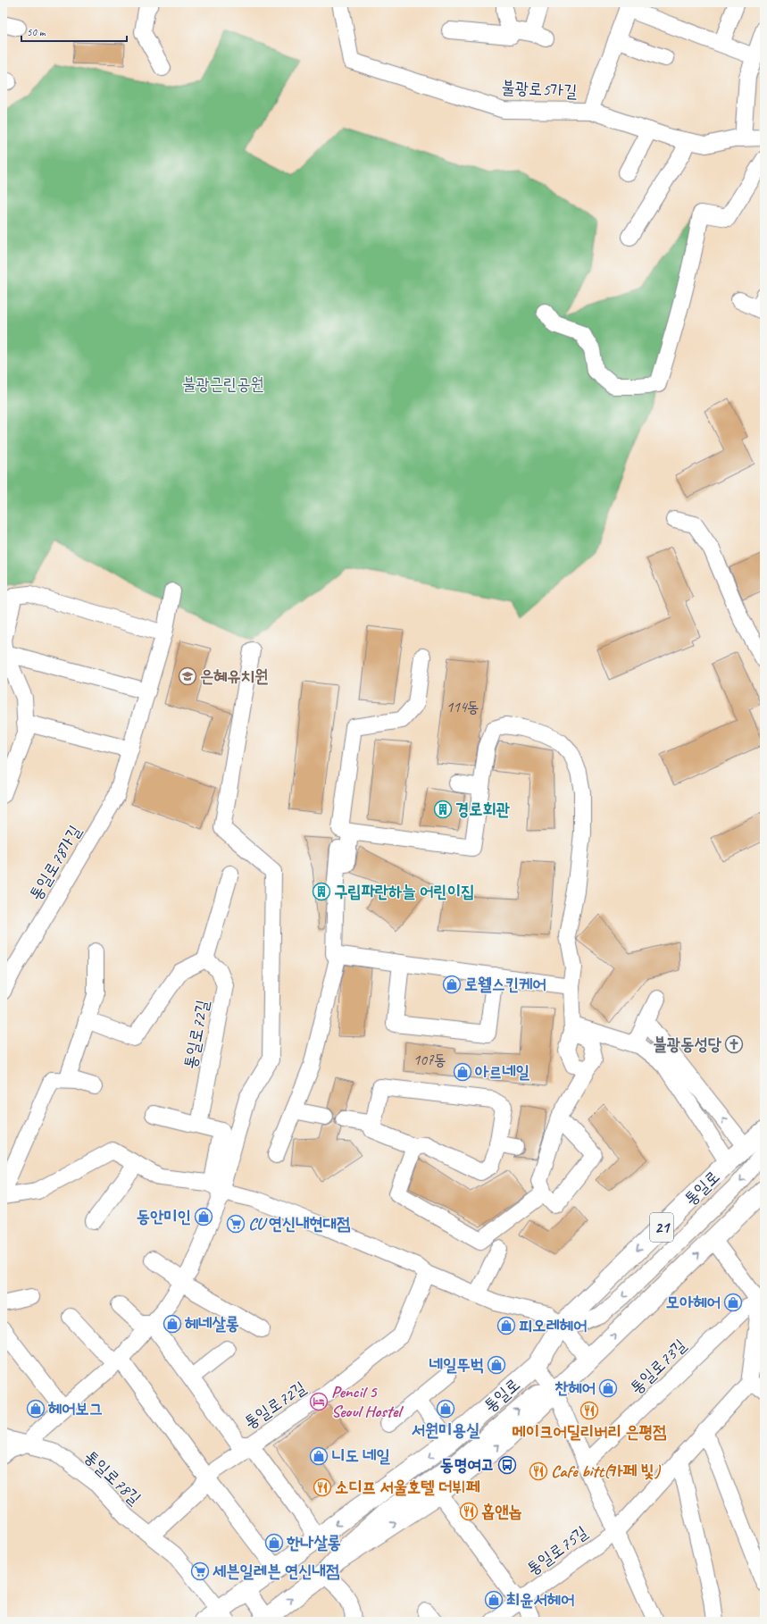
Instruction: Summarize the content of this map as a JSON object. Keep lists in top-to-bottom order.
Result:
{
  "streets": {
    "main road": ["통일로", "21"],
    "street": [
      "불광로5가길",
      "통일로78가길",
      "통일로72길",
      "통일로73길",
      "통일로78길",
      "통일로75길"
    ]
  },
  "crossings": [
    ["통일로", "통일로78길"],
    ["통일로", "통일로75길"]
  ],
  "parks": ["불광근린공원"],
  "places": {
    "school or university": ["은혜유치원"],
    "building": ["경로회관", "구립파란하늘 어린이집"],
    "shop": [
      "로웰스킨케어",
      "아르네일",
      "동안미인",
      "모아헤어",
      "헤네살롱",
      "피오레헤어",
      "네일뚜벅",
      "찬헤어",
      "헤어보그",
      "서원미용실",
      "니도 네일",
      "한나살롱",
      "최윤서헤어"
    ],
    "church": ["불광동성당"],
    "supermarket": ["CU 연신내현대점", "세븐일레븐 연신내점"],
    "hotel": ["Pencil 5 Seoul Hostel"],
    "restaurant": [
      "메이크어딜리버리 은평점",
      "Cafe bitt(카페 빛)",
      "소디프 서울호텔 더뷔페",
      "홉앤놉"
    ],
    "bus stop": ["동명여고"]
  },
  "house_numbers": ["114동", "107동"],
  "scale_bar": "50 m"
}
